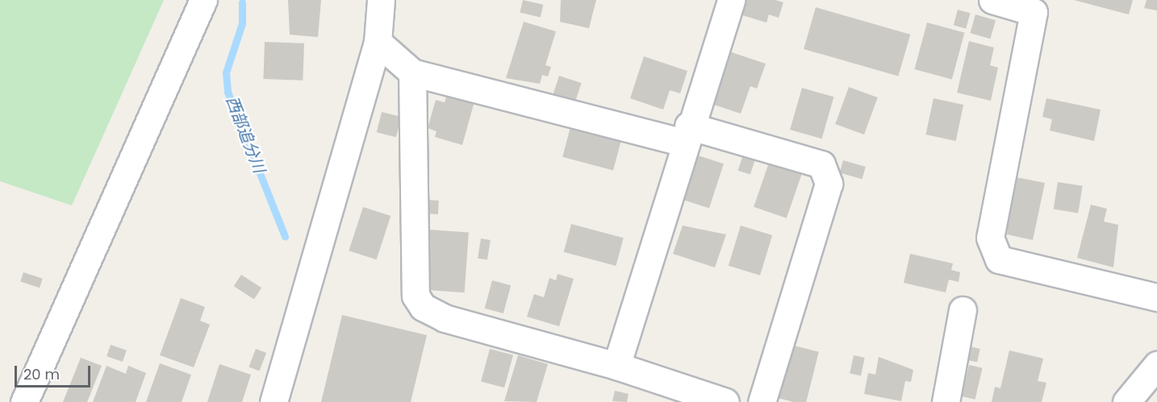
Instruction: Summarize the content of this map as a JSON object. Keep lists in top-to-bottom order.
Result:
{
  "water": ["西部追分川"],
  "scale_bar": "20 m"
}
